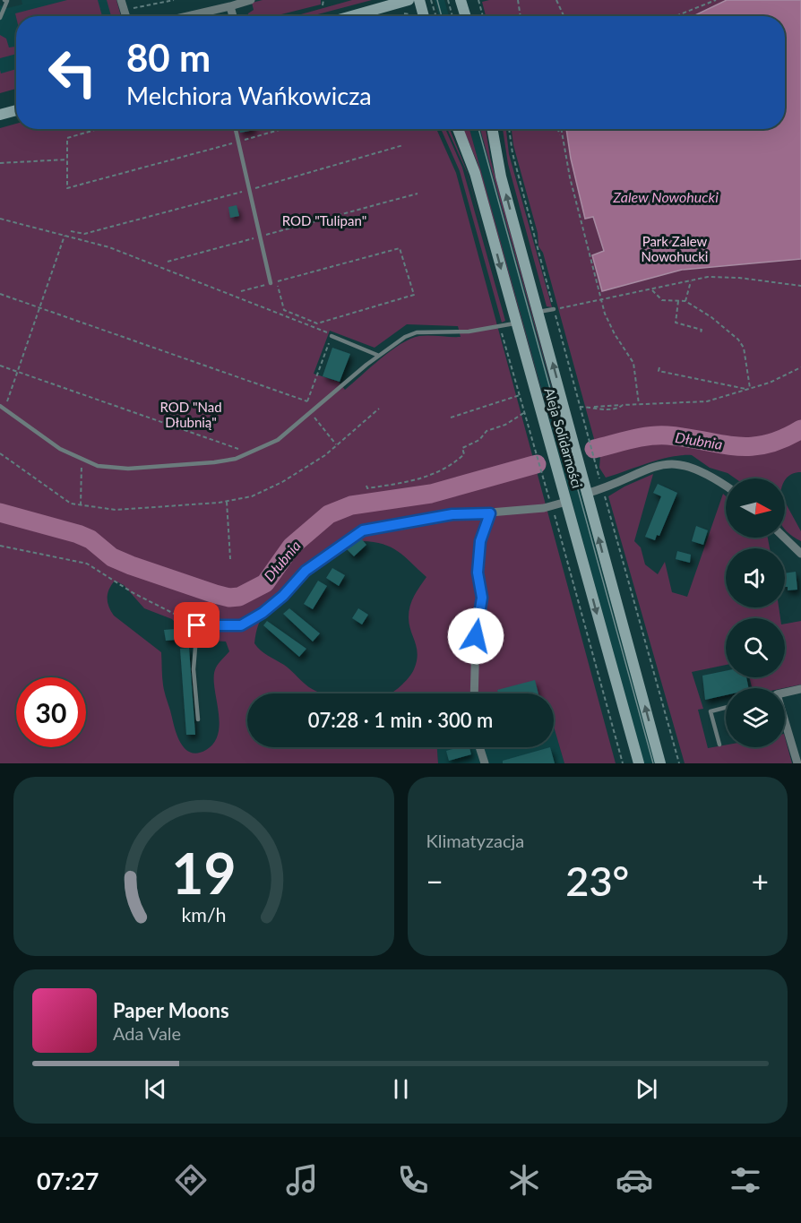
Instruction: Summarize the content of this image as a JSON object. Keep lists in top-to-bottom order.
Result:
{
  "streets": {
    "street": ["Aleja Solidarności"]
  },
  "water": ["Zalew Nowohucki", "Dłubnia"],
  "parks": ["ROD \"Tulipan\"", "Park Zalew Nowohucki", "ROD \"Nad Dłubnią\""],
  "north": "right",
  "page": {
    "turn": ["80 m", "Melchiora Wańkowicza"],
    "limit": "30",
    "trip": "07:28 · 1 min · 300 m",
    "tile": "Klimatyzacja",
    "heat": ["−", "23°", "+"],
    "song": ["Paper Moons", "Ada Vale"],
    "tabs": "07:27",
    "gauge": ["19", "km/h"]
  }
}
